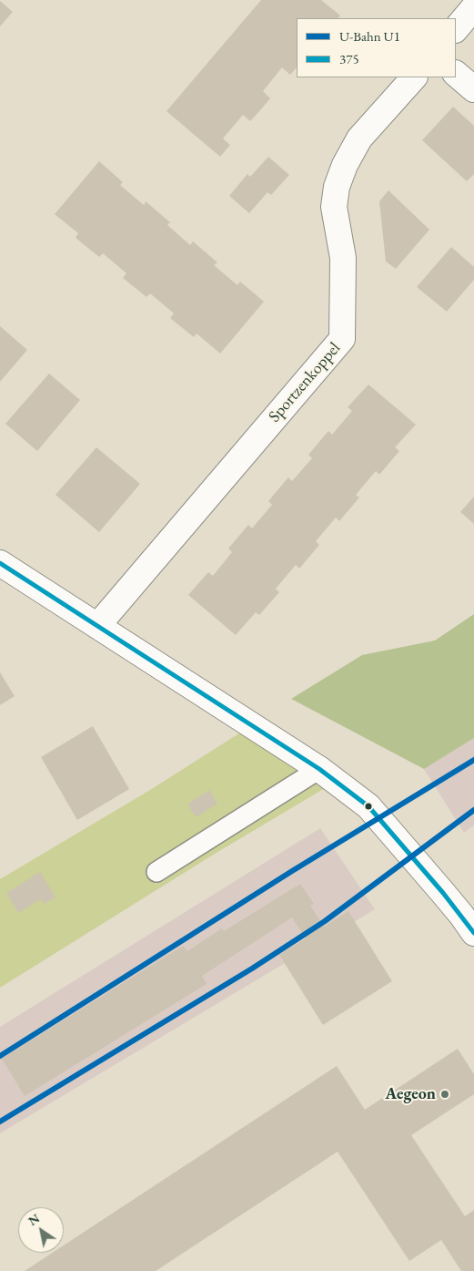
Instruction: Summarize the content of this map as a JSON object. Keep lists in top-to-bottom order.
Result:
{
  "streets": {
    "street": ["Sportzenkoppel"]
  },
  "places": ["Aegeon"],
  "lines": ["transit line 375", "metro line U1"],
  "legend": ["U-Bahn U1", "375"],
  "north": "top left"
}
